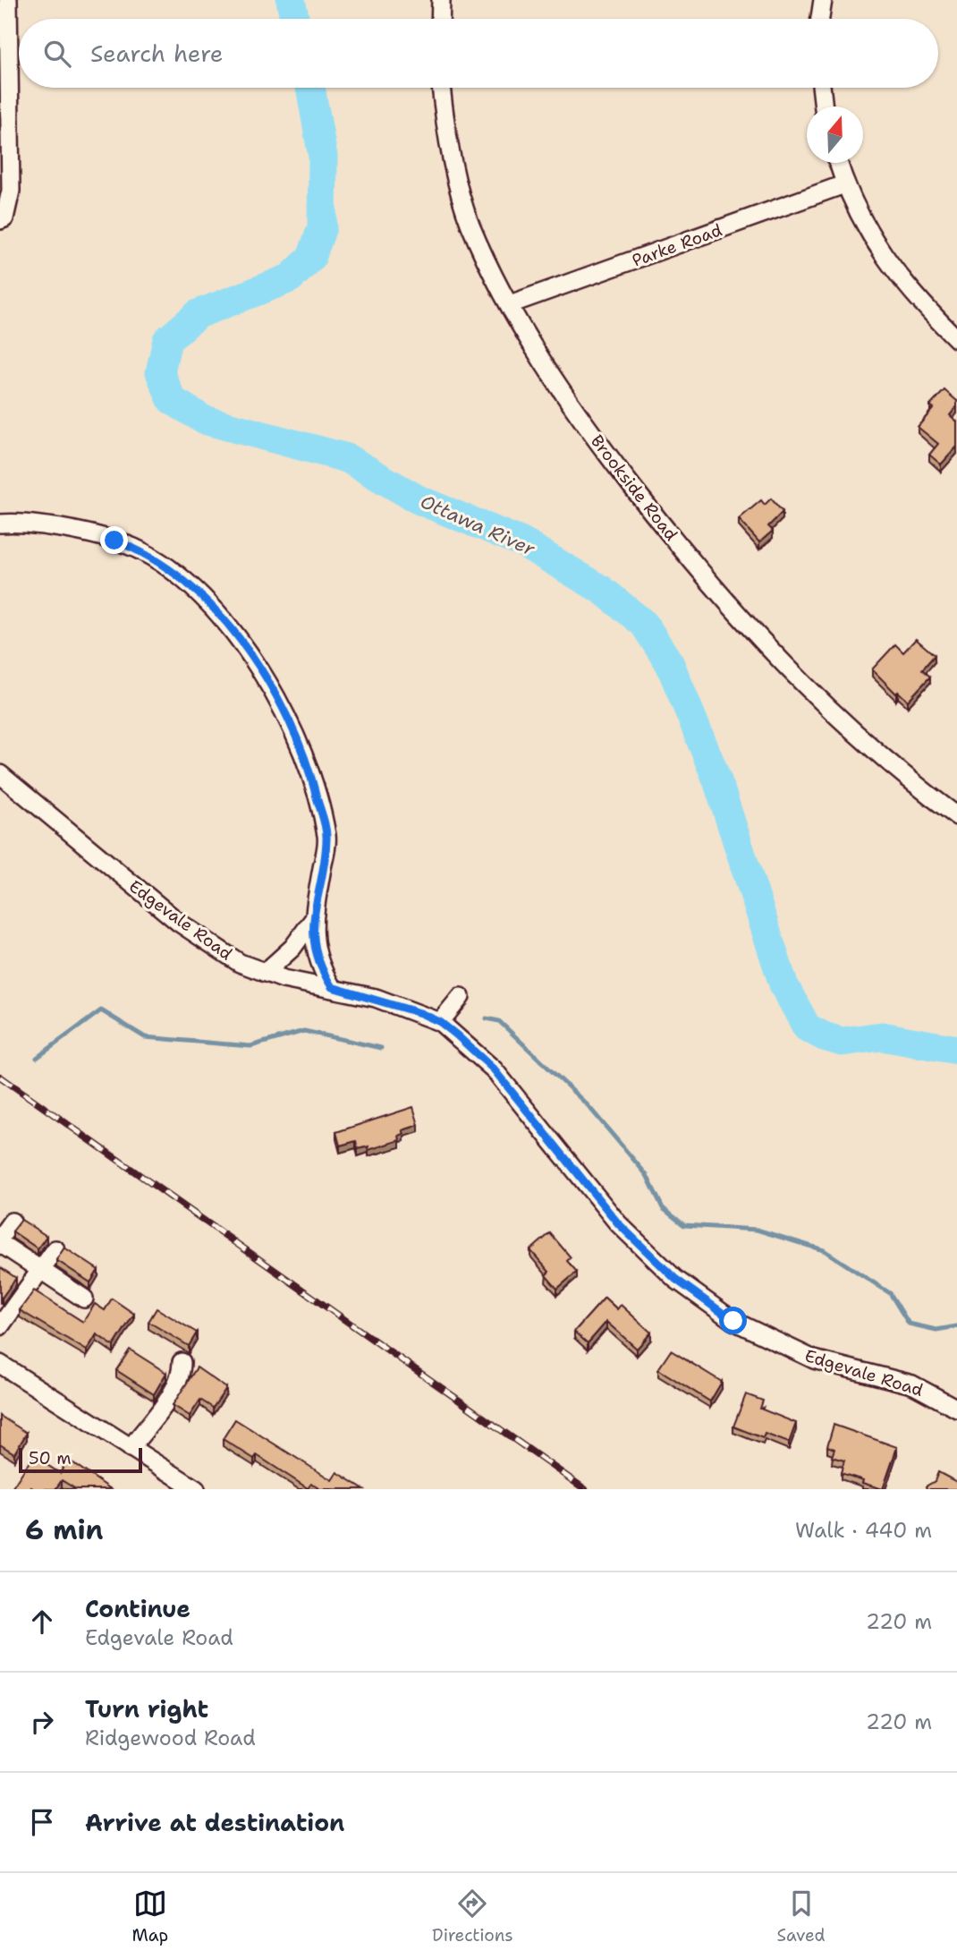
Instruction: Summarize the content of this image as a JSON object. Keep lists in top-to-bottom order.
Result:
{
  "streets": {
    "street": ["Parke Road", "Brookside Road", "Edgevale Road"]
  },
  "crossings": [
    ["Parke Road", "Brookside Road"]
  ],
  "water": ["Ottawa River"],
  "scale_bar": "50 m",
  "north": "top",
  "page": {
    "search": "Search here",
    "scale": "50 m",
    "heading": ["6 min", "Walk · 440 m"],
    "list": [
      ["Continue", "Edgevale Road", "220 m"],
      ["Turn right", "Ridgewood Road", "220 m"],
      "Arrive at destination"
    ],
    "nav": ["Map", "Directions", "Saved"]
  }
}
